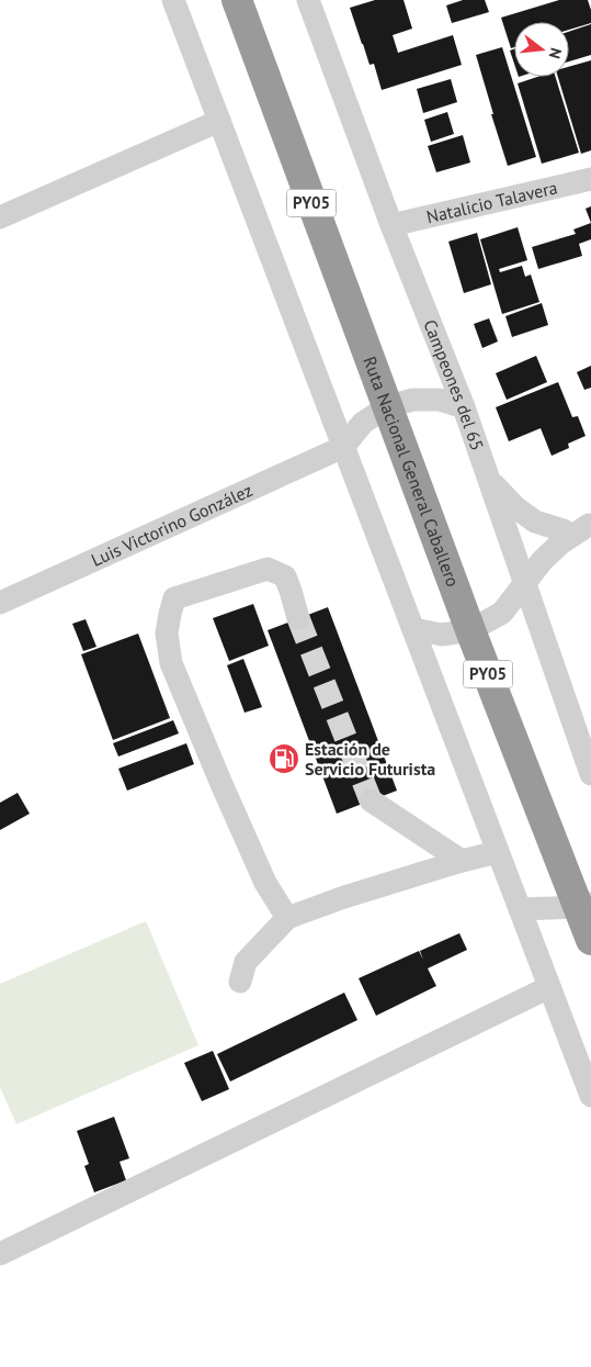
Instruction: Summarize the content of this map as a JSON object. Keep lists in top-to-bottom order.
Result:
{
  "streets": {
    "highway": ["PY05", "Ruta Nacional General Caballero"],
    "street": ["Natalicio Talavera", "Campeones del 65", "Luis Victorino González"]
  },
  "crossings": [
    ["Natalicio Talavera", "Campeones del 65"]
  ],
  "places": {
    "fuel station": ["Estación de Servicio Futurista"]
  },
  "north": "right"
}
